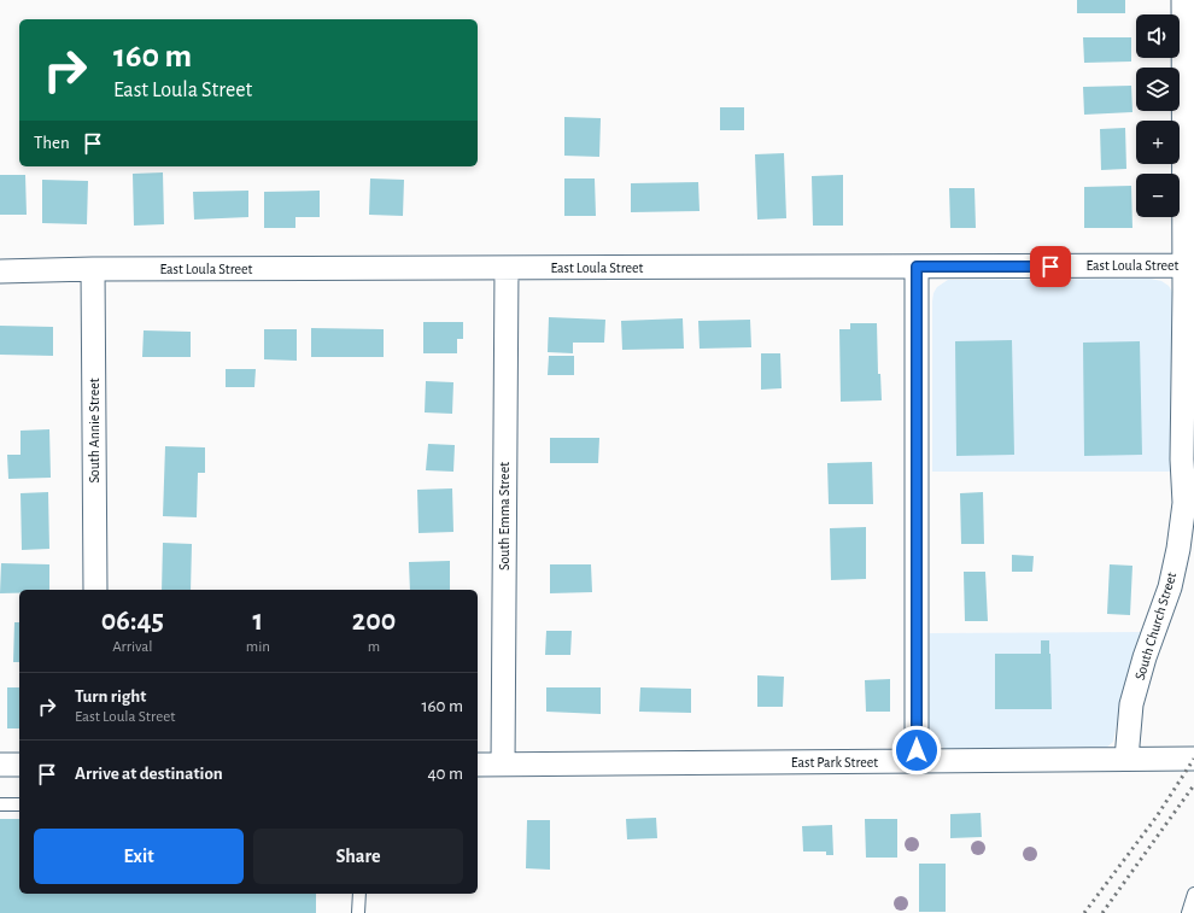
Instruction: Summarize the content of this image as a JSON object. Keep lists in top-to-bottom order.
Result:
{
  "streets": {
    "street": [
      "East Loula Street",
      "South Annie Street",
      "South Emma Street",
      "South Church Street",
      "East Park Street"
    ]
  },
  "crossings": [
    ["East Loula Street", "South Annie Street"],
    ["East Loula Street", "South Emma Street"],
    ["East Loula Street", "South Church Street"],
    ["South Emma Street", "East Park Street"],
    ["South Church Street", "East Park Street"]
  ],
  "page": {
    "map_buttons": ["+", "−"],
    "turn": ["160 m", "East Loula Street"],
    "then": "Then",
    "eta": [
      "06:45",
      "Arrival",
      "1",
      "min",
      "200",
      "m"
    ],
    "list": [
      {
        "name": "Turn right",
        "note": "East Loula Street",
        "value": "160 m"
      },
      {
        "name": "Arrive at destination",
        "value": "40 m"
      }
    ],
    "buttons": ["Exit", "Share"]
  }
}
